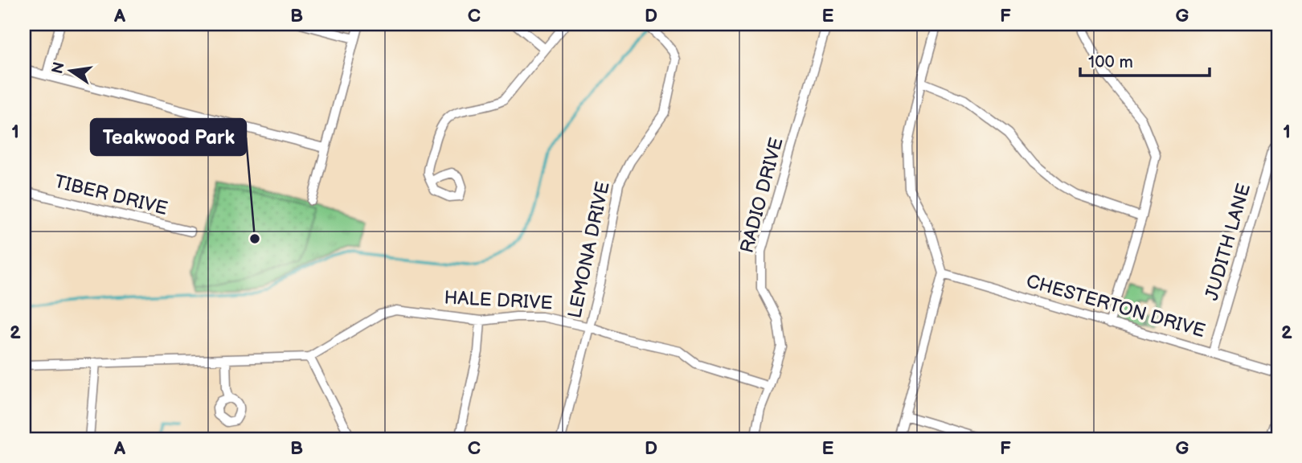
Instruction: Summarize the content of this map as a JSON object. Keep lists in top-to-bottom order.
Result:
{
  "streets": {
    "street": [
      "TIBER DRIVE",
      "RADIO DRIVE",
      "JUDITH LANE",
      "LEMONA DRIVE",
      "HALE DRIVE",
      "CHESTERTON DRIVE"
    ]
  },
  "crossings": [
    ["RADIO DRIVE", "HALE DRIVE"],
    ["JUDITH LANE", "CHESTERTON DRIVE"],
    ["LEMONA DRIVE", "HALE DRIVE"]
  ],
  "places": ["Teakwood Park"],
  "scale_bar": "100 m",
  "north": "left",
  "grid": {
    "columns": [
      "A",
      "B",
      "C",
      "D",
      "E",
      "F",
      "G"
    ],
    "rows": ["1", "2"]
  }
}
